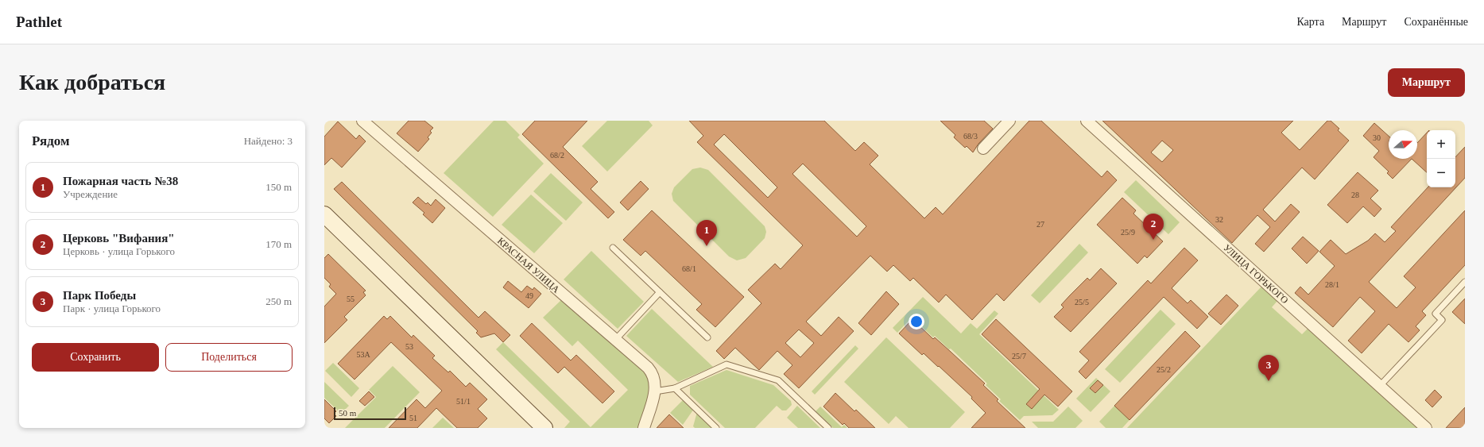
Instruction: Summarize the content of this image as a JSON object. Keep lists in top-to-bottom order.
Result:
{
  "streets": {
    "street": ["КРАСНАЯ УЛИЦА", "УЛИЦА ГОРЬКОГО"]
  },
  "house_numbers": [
    "68/3",
    "30",
    "68/2",
    "28",
    "32",
    "27",
    "25/9",
    "68/1",
    "28/1",
    "49",
    "55",
    "25/5",
    "53",
    "53А",
    "25/7",
    "25/2",
    "51/1",
    "51"
  ],
  "scale_bar": "50 m",
  "north": "right",
  "page": {
    "header": "Pathlet",
    "nav": ["Карта", "Маршрут", "Сохранённые"],
    "buttons": [
      "Маршрут",
      ["Сохранить", "Поделиться"]
    ],
    "title": "Как добраться",
    "heading": ["Рядом", "Найдено: 3"],
    "map_buttons": ["+", "−"],
    "list": [
      {
        "mark": "1",
        "name": "Пожарная часть №38",
        "note": "Учреждение",
        "value": "150 m"
      },
      {
        "mark": "2",
        "name": "Церковь \"Вифания\"",
        "note": "Церковь · улица Горького",
        "value": "170 m"
      },
      {
        "mark": "3",
        "name": "Парк Победы",
        "note": "Парк · улица Горького",
        "value": "250 m"
      }
    ],
    "pins": ["2", "1", "3"],
    "scale": "50 m"
  }
}
